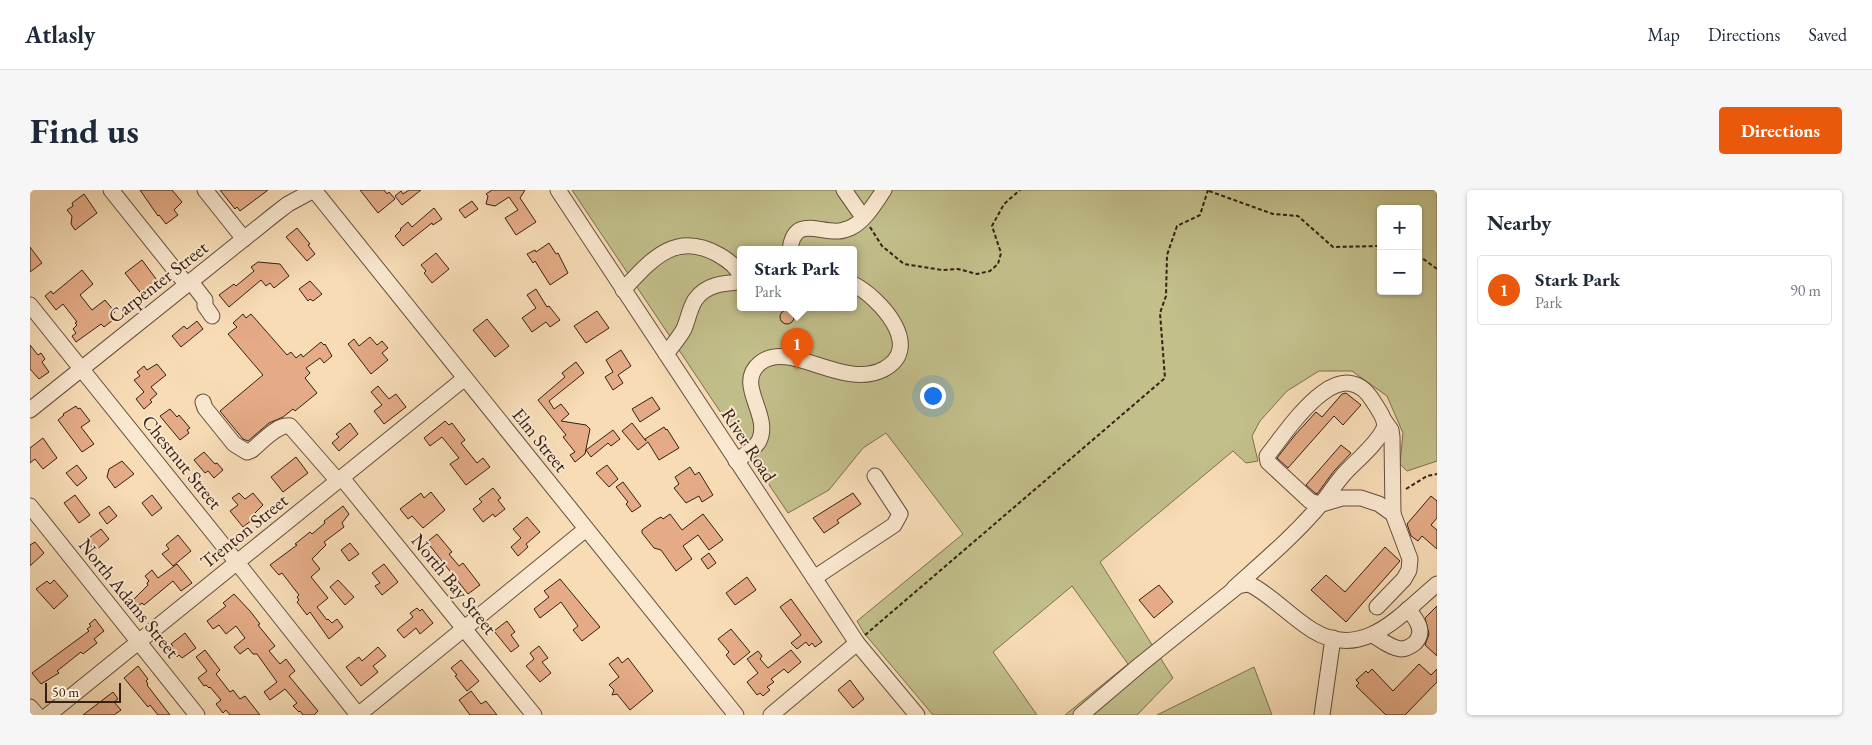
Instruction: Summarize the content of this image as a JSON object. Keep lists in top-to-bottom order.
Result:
{
  "streets": {
    "street": [
      "Carpenter Street",
      "Elm Street",
      "River Road",
      "Chestnut Street",
      "Trenton Street",
      "North Bay Street",
      "North Adams Street"
    ]
  },
  "crossings": [
    ["Carpenter Street", "Elm Street"],
    ["Carpenter Street", "Chestnut Street"],
    ["Elm Street", "Trenton Street"],
    ["Chestnut Street", "Trenton Street"],
    ["Trenton Street", "North Bay Street"],
    ["Trenton Street", "North Adams Street"]
  ],
  "scale_bar": "50 m",
  "page": {
    "header": "Atlasly",
    "nav": ["Map", "Directions", "Saved"],
    "buttons": "Directions",
    "title": "Find us",
    "heading": "Nearby",
    "map_buttons": ["+", "−"],
    "popup": ["Stark Park", "Park"],
    "list": [
      {
        "mark": "1",
        "name": "Stark Park",
        "note": "Park",
        "value": "90 m"
      }
    ],
    "pins": "1",
    "scale": "50 m"
  }
}
